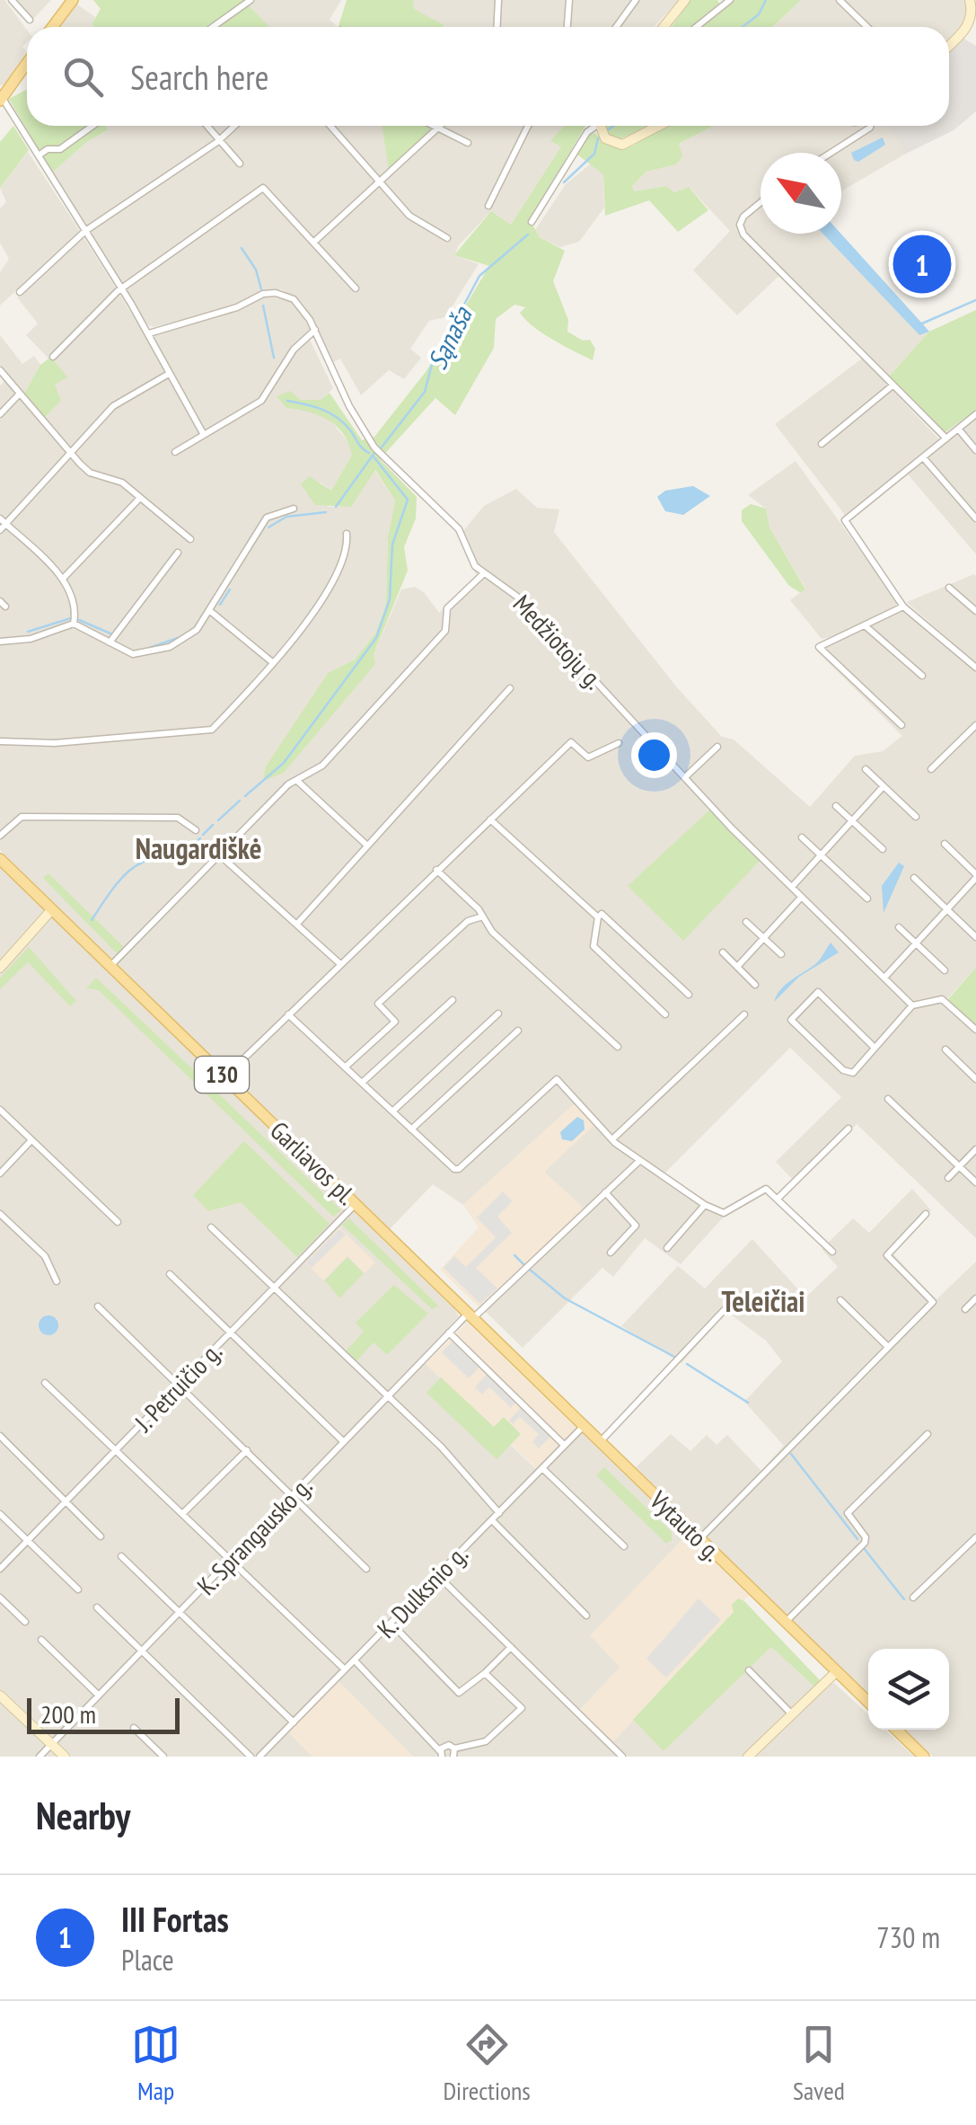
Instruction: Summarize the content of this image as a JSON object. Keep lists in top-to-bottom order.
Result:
{
  "streets": {
    "main road": ["130", "Garliavos pl.", "Vytauto g."],
    "street": [
      "Medžiotojų g.",
      "J. Petruičio g.",
      "K. Sprangausko g.",
      "K. Dulksnio g."
    ]
  },
  "crossings": [
    ["130", "Garliavos pl."],
    ["Garliavos pl.", "J. Petruičio g."],
    ["Garliavos pl.", "Vytauto g."],
    ["Garliavos pl.", "K. Sprangausko g."],
    ["Vytauto g.", "K. Dulksnio g."]
  ],
  "districts": ["Naugardiškė", "Teleičiai"],
  "water": ["Sąnaša"],
  "scale_bar": "200 m",
  "north": "top left",
  "page": {
    "search": "Search here",
    "pins": "1",
    "scale": "200 m",
    "heading": "Nearby",
    "list": [
      {
        "mark": "1",
        "name": "III Fortas",
        "note": "Place",
        "value": "730 m"
      }
    ],
    "nav": ["Map", "Directions", "Saved"]
  }
}
